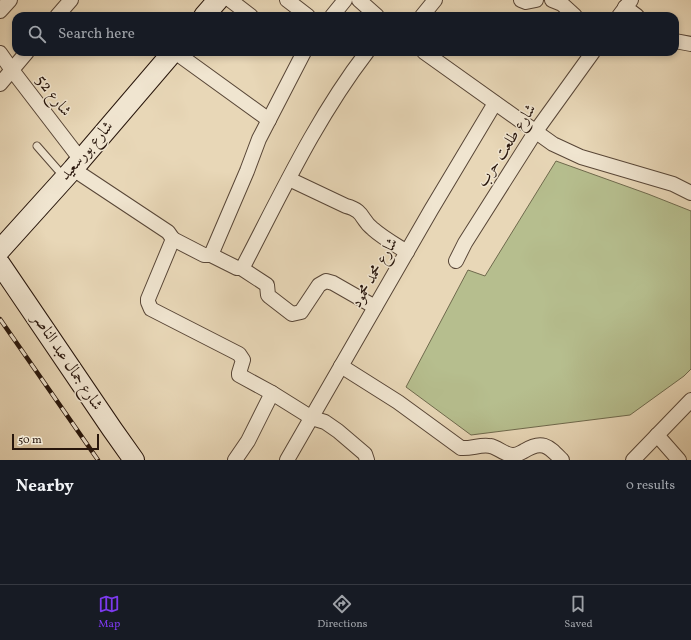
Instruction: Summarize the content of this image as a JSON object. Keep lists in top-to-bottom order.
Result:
{
  "streets": {
    "main road": ["شارع بورسعيد", "شارع جمال عبد الناصر"],
    "street": ["شارع 52", "شارع طلعت حرب", "شارع محمد محمود"]
  },
  "crossings": [
    ["شارع 52", "شارع بورسعيد"],
    ["شارع 52", "شارع محمد محمود"]
  ],
  "scale_bar": "50 m",
  "page": {
    "search": "Search here",
    "scale": "50 m",
    "heading": ["Nearby", "0 results"],
    "nav": ["Map", "Directions", "Saved"]
  }
}
